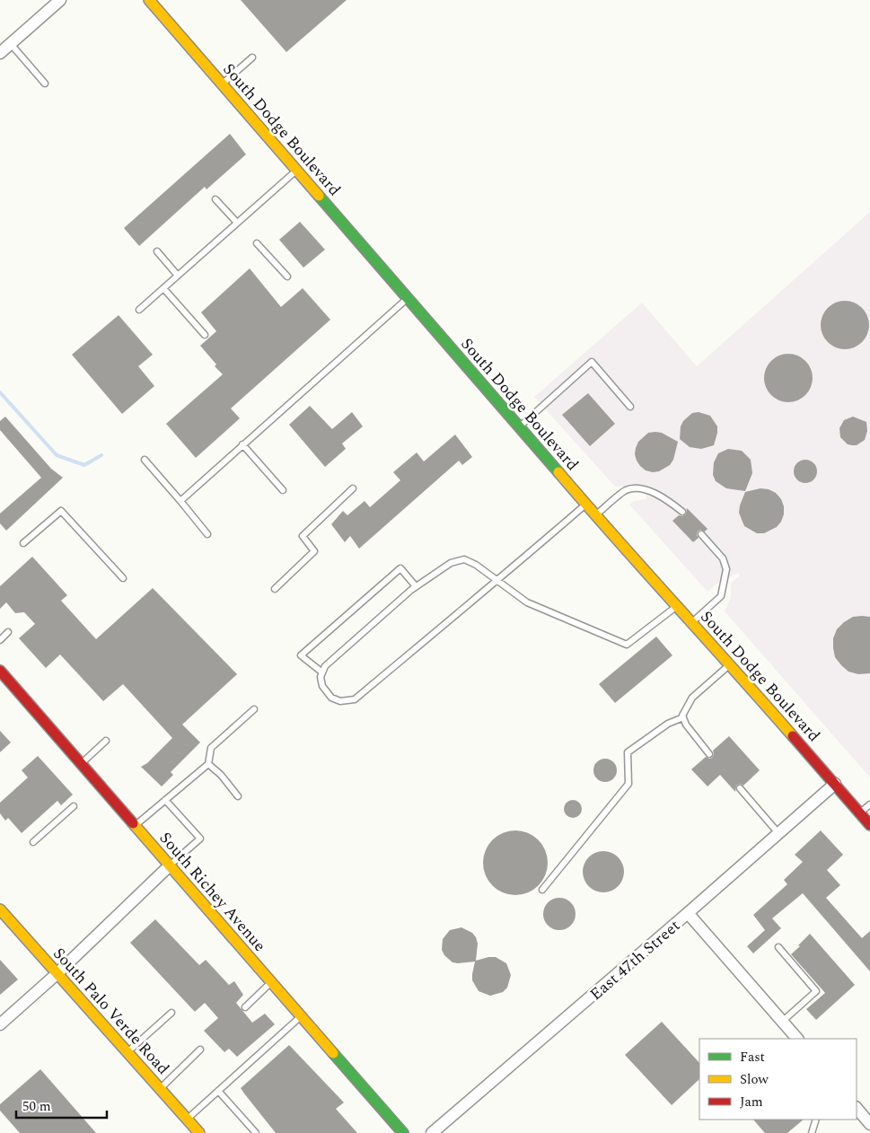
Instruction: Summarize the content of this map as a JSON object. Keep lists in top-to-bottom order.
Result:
{
  "streets": {
    "street": [
      "South Dodge Boulevard",
      "South Richey Avenue",
      "East 47th Street",
      "South Palo Verde Road"
    ]
  },
  "crossings": [
    ["South Dodge Boulevard", "East 47th Street"]
  ],
  "legend": ["Fast", "Slow", "Jam"],
  "scale_bar": "50 m"
}
